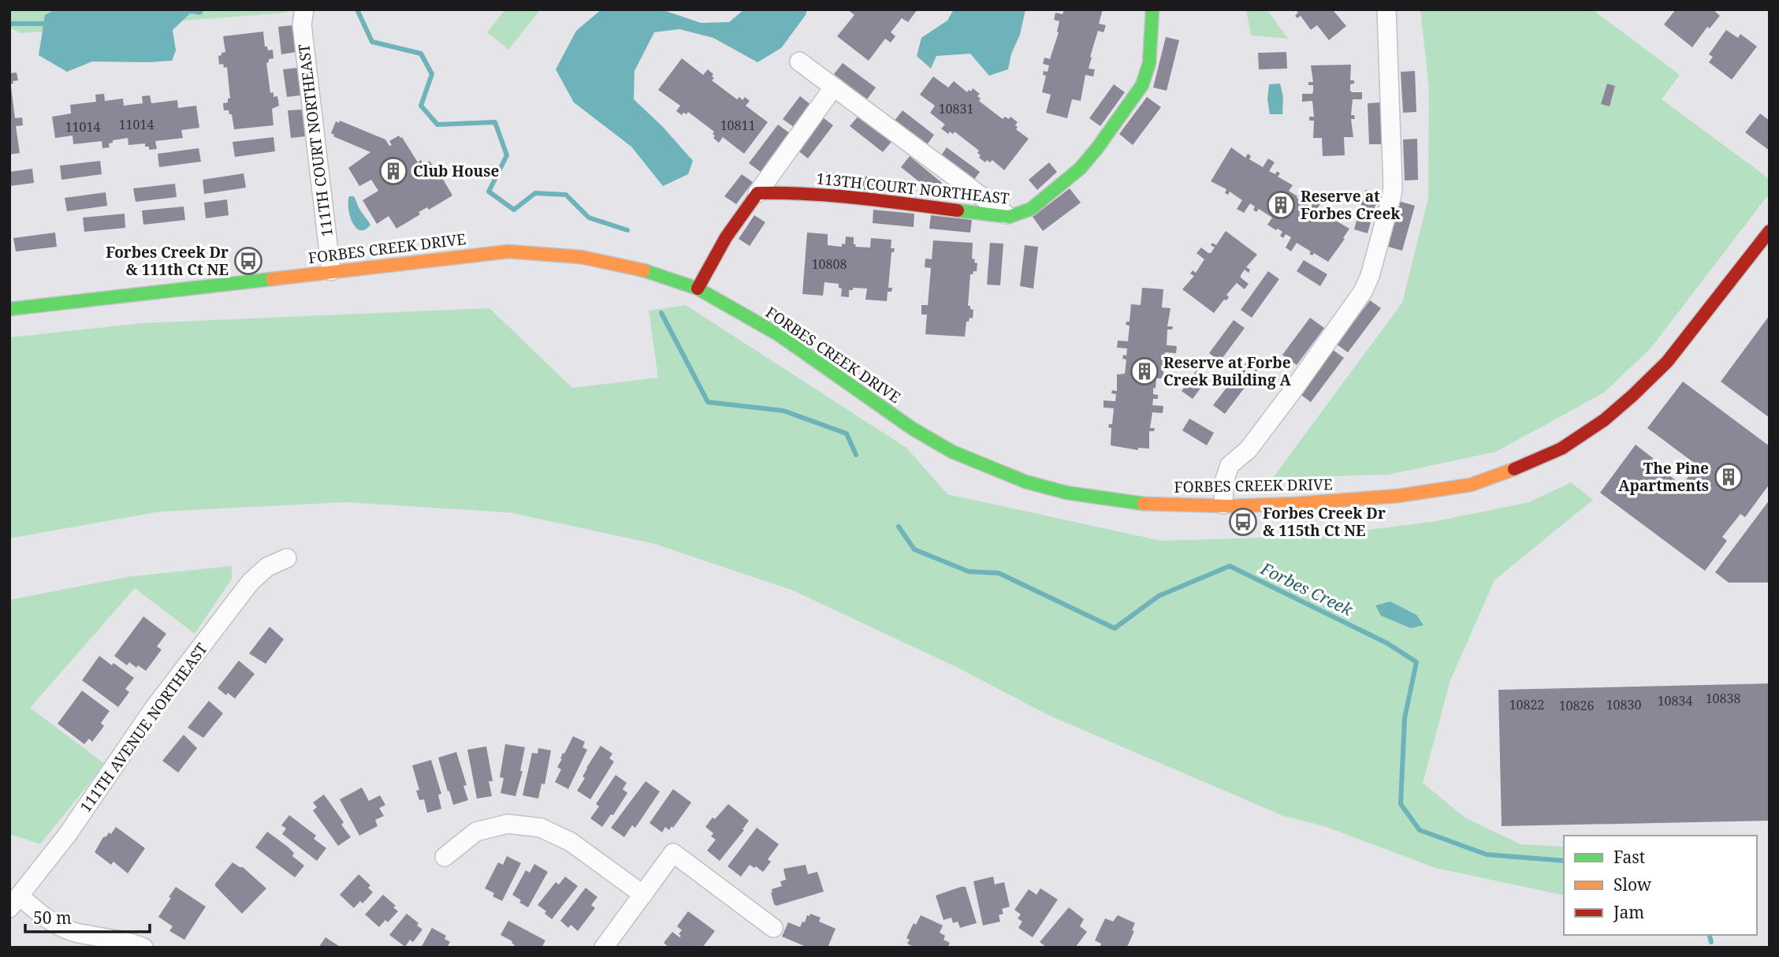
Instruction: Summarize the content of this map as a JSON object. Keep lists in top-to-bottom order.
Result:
{
  "streets": {
    "street": [
      "111TH COURT NORTHEAST",
      "113TH COURT NORTHEAST",
      "FORBES CREEK DRIVE",
      "111TH AVENUE NORTHEAST"
    ]
  },
  "crossings": [
    ["111TH COURT NORTHEAST", "FORBES CREEK DRIVE"]
  ],
  "water": ["Forbes Creek"],
  "places": {
    "building": [
      "Club House",
      "Reserve at Forbes Creek",
      "Reserve at Forbe Creek Building A",
      "The Pine Apartments"
    ],
    "bus stop": ["Forbes Creek Dr & 111th Ct NE", "Forbes Creek Dr & 115th Ct NE"]
  },
  "house_numbers": [
    "10831",
    "11014",
    "10811",
    "11014",
    "10808",
    "10838",
    "10834",
    "10822",
    "10830",
    "10826"
  ],
  "legend": ["Fast", "Slow", "Jam"],
  "scale_bar": "50 m"
}
